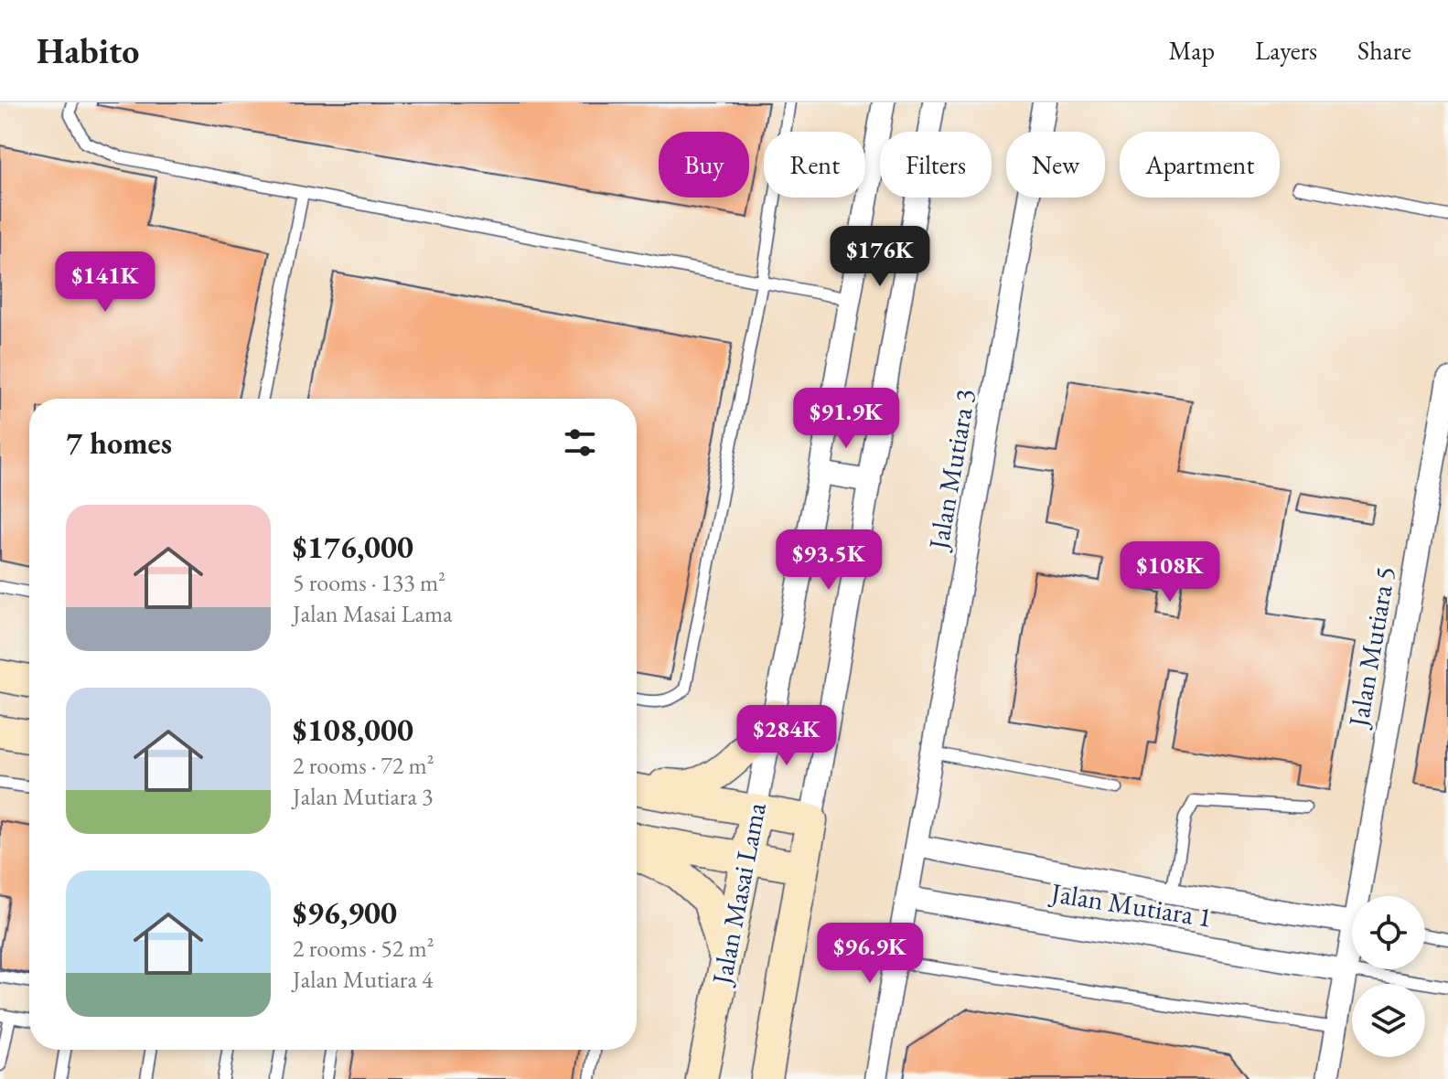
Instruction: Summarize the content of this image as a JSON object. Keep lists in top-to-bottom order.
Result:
{
  "streets": {
    "main road": ["Jalan Masai Lama"],
    "street": ["Jalan Mutiara 3", "Jalan Mutiara 5", "Jalan Mutiara 1"]
  },
  "crossings": [
    ["Jalan Mutiara 3", "Jalan Mutiara 1"],
    ["Jalan Mutiara 5", "Jalan Mutiara 1"]
  ],
  "page": {
    "header": "Habito",
    "nav": ["Map", "Layers", "Share"],
    "chip": [
      "Buy",
      "Rent",
      "Filters",
      "New",
      "Apartment"
    ],
    "price": [
      "$176K",
      "$141K",
      "$91.9K",
      "$93.5K",
      "$108K",
      "$284K",
      "$96.9K"
    ],
    "heading": "7 homes",
    "list": [
      {
        "name": "$176,000",
        "note": "5 rooms · 133 m² · Jalan Masai Lama"
      },
      {
        "name": "$108,000",
        "note": "2 rooms · 72 m² · Jalan Mutiara 3"
      },
      {
        "name": "$96,900",
        "note": "2 rooms · 52 m² · Jalan Mutiara 4"
      }
    ]
  }
}
